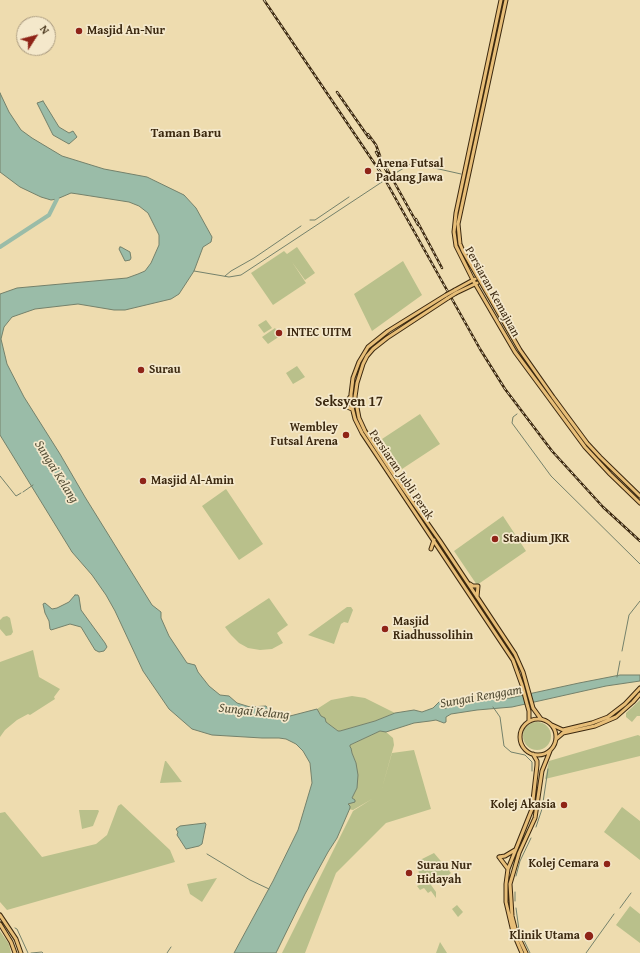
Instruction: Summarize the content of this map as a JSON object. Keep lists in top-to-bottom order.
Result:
{
  "streets": {
    "main road": ["Persiaran Kemajuan", "Persiaran Jubli Perak"]
  },
  "crossings": [
    ["Persiaran Kemajuan", "Persiaran Jubli Perak"]
  ],
  "districts": ["Taman Baru", "Seksyen 17"],
  "water": ["Sungai Kelang", "Sungai Renggam"],
  "places": [
    "Masjid An-Nur",
    "Arena Futsal Padang Jawa",
    "INTEC UITM",
    "Surau",
    "Wembley Futsal Arena",
    "Masjid Al-Amin",
    "Stadium JKR",
    "Masjid Riadhussolihin",
    "Kolej Akasia",
    "Kolej Cemara",
    "Surau Nur Hidayah",
    "Klinik Utama"
  ],
  "north": "top right"
}
